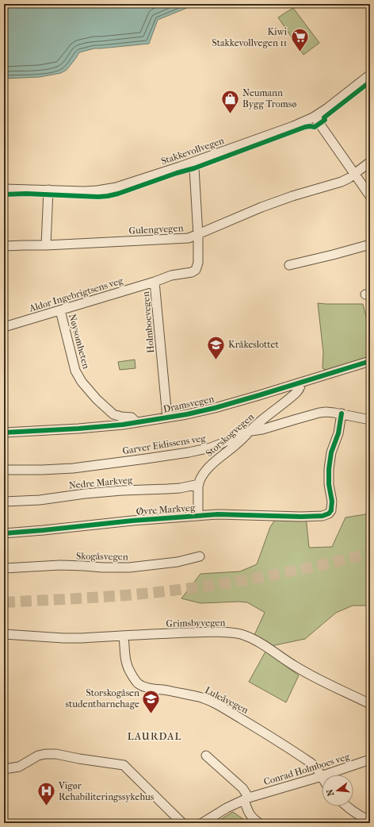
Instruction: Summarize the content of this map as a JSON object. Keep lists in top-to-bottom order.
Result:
{
  "streets": {
    "street": [
      "Stakkevollvegen",
      "Gulengvegen",
      "Aldor Ingebrigtsens veg",
      "Holmboevegen",
      "Nøysomheten",
      "Dramsvegen",
      "Storskogvegen",
      "Garver Eidissens veg",
      "Nedre Markveg",
      "Øvre Markveg",
      "Skogåsvegen",
      "Grimsbyvegen",
      "Luleåvegen",
      "Conrad Holmboes veg"
    ]
  },
  "crossings": [
    ["Stakkevollvegen", "Holmboevegen"],
    ["Gulengvegen", "Holmboevegen"],
    ["Aldor Ingebrigtsens veg", "Holmboevegen"],
    ["Aldor Ingebrigtsens veg", "Nøysomheten"],
    ["Holmboevegen", "Dramsvegen"],
    ["Nøysomheten", "Dramsvegen"],
    ["Dramsvegen", "Storskogvegen"],
    ["Storskogvegen", "Garver Eidissens veg"],
    ["Storskogvegen", "Nedre Markveg"],
    ["Storskogvegen", "Øvre Markveg"],
    ["Garver Eidissens veg", "Øvre Markveg"],
    ["Grimsbyvegen", "Luleåvegen"],
    ["Luleåvegen", "Conrad Holmboes veg"]
  ],
  "districts": ["LAURDAL"],
  "places": {
    "supermarket": ["Kiwi Stakkevollvegen 11"],
    "shop": ["Neumann Bygg Tromsø"],
    "school or university": ["Kråkeslottet", "Storskogåsen studentbarnehage"],
    "hospital": ["Vigør Rehabiliteringssykehus"]
  },
  "north": "left"
}
